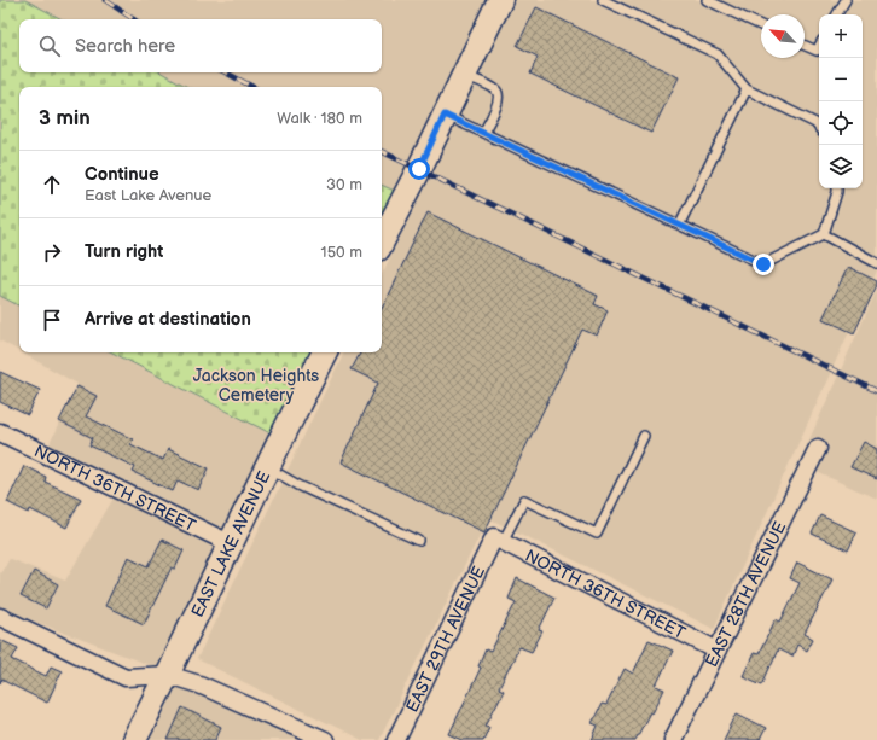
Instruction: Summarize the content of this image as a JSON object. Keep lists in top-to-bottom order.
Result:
{
  "streets": {
    "street": [
      "NORTH 36TH STREET",
      "EAST LAKE AVENUE",
      "EAST 28TH AVENUE",
      "EAST 29TH AVENUE"
    ]
  },
  "crossings": [
    ["NORTH 36TH STREET", "EAST LAKE AVENUE"],
    ["NORTH 36TH STREET", "EAST 28TH AVENUE"],
    ["NORTH 36TH STREET", "EAST 29TH AVENUE"]
  ],
  "parks": ["Jackson Heights Cemetery"],
  "north": "top left",
  "page": {
    "map_buttons": ["+", "−"],
    "search": "Search here",
    "heading": ["3 min", "Walk · 180 m"],
    "list": [
      ["Continue", "East Lake Avenue", "30 m"],
      ["Turn right", "150 m"],
      "Arrive at destination"
    ]
  }
}
